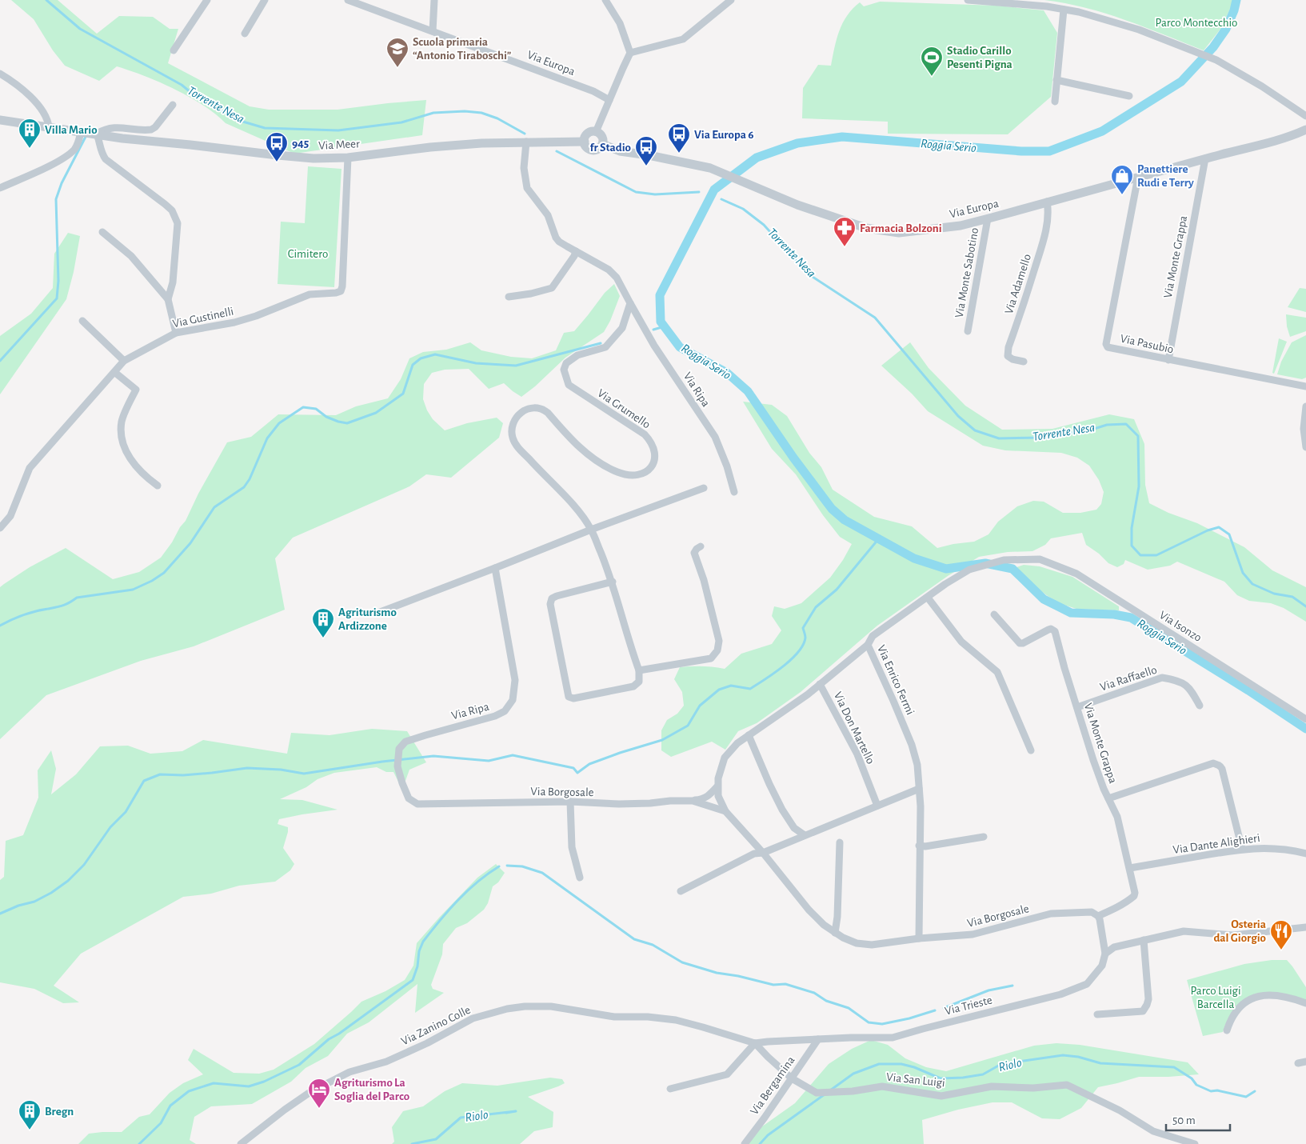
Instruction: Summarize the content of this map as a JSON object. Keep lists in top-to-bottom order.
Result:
{
  "streets": {
    "street": [
      "Via Europa",
      "Via Meer",
      "Via Monte Grappa",
      "Via Monte Sabotino",
      "Via Adamello",
      "Via Gustinelli",
      "Via Pasubio",
      "Via Ripa",
      "Via Grumello",
      "Via Isonzo",
      "Via Raffaello",
      "Via Enrico Fermi",
      "Via Don Martello",
      "Via Borgosale",
      "Via Dante Alighieri",
      "Via Trieste",
      "Via Zanino Colle",
      "Via San Luigi",
      "Via Bergamina"
    ]
  },
  "crossings": [
    ["Via Europa", "Via Meer"],
    ["Via Europa", "Via Monte Grappa"],
    ["Via Europa", "Via Monte Sabotino"],
    ["Via Europa", "Via Adamello"],
    ["Via Europa", "Via Pasubio"],
    ["Via Meer", "Via Gustinelli"],
    ["Via Monte Grappa", "Via Pasubio"],
    ["Via Monte Grappa", "Via Raffaello"],
    ["Via Monte Grappa", "Via Borgosale"],
    ["Via Monte Grappa", "Via Dante Alighieri"],
    ["Via Ripa", "Via Grumello"],
    ["Via Ripa", "Via Borgosale"],
    ["Via Isonzo", "Via Enrico Fermi"],
    ["Via Enrico Fermi", "Via Borgosale"],
    ["Via Trieste", "Via Zanino Colle"],
    ["Via Trieste", "Via Bergamina"],
    ["Via Zanino Colle", "Via San Luigi"],
    ["Via Zanino Colle", "Via Bergamina"],
    ["Via San Luigi", "Via Bergamina"]
  ],
  "water": ["Torrente Nesa", "Roggia Serio", "Riolo"],
  "parks": ["Parco Montecchio", "Cimitero", "Parco Luigi Barcella"],
  "places": {
    "school or university": ["Scuola primaria “Antonio Tiraboschi”"],
    "sports": ["Stadio Carillo Pesenti Pigna"],
    "building": ["Villa Mario", "Agriturismo Ardizzone", "Bregn"],
    "bus stop": ["Via Europa 6", "945", "fr Stadio"],
    "shop": ["Panettiere Rudi e Terry"],
    "pharmacy": ["Farmacia Bolzoni"],
    "restaurant": ["Osteria dal Giorgio"],
    "hotel": ["Agriturismo La Soglia del Parco"]
  },
  "scale_bar": "50 m"
}
